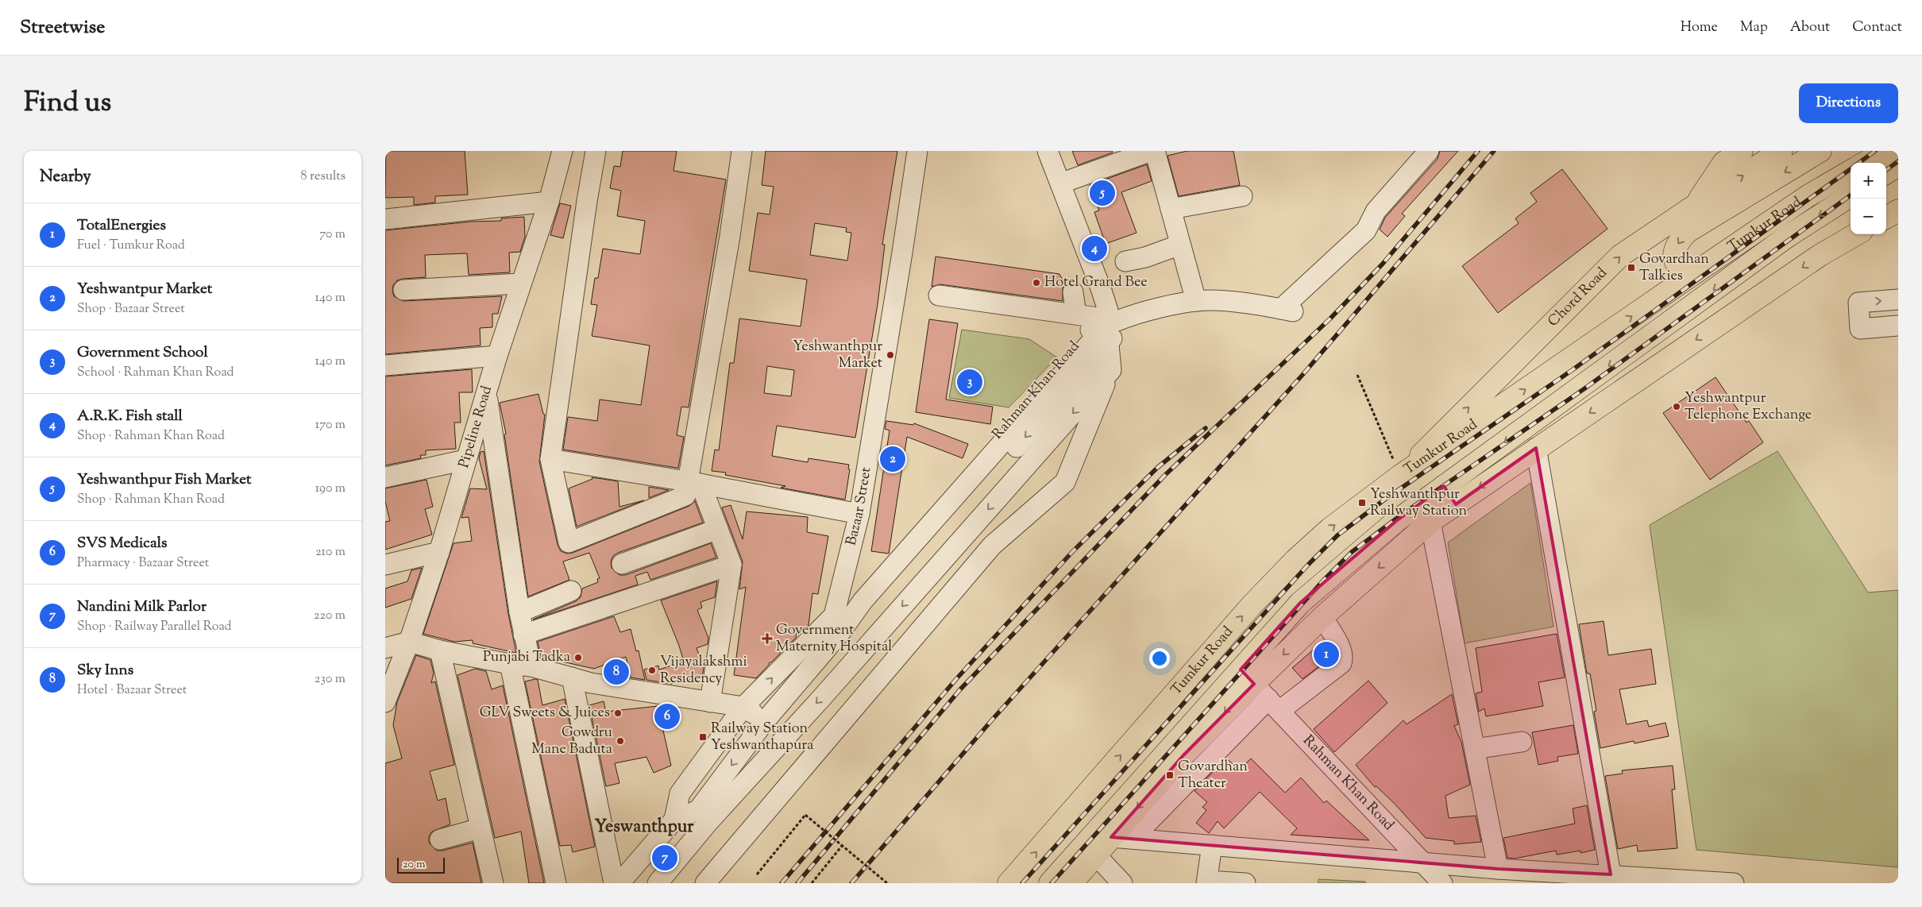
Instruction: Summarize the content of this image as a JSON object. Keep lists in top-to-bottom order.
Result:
{
  "streets": {
    "main road": ["Tumkur Road", "Chord Road"],
    "street": ["Rahman Khan Road", "Pipeline Road", "Bazaar Street"]
  },
  "crossings": [
    ["Tumkur Road", "Chord Road"],
    ["Tumkur Road", "Rahman Khan Road"],
    ["Rahman Khan Road", "Bazaar Street"]
  ],
  "districts": ["Yeswanthpur"],
  "places": {
    "transit": [
      "Govardhan Talkies",
      "Yeshwanthpur Railway Station",
      "Railway Station Yeshwanthapura",
      "Govardhan Theater"
    ],
    "other": [
      "Hotel Grand Bee",
      "Yeshwanthpur Market",
      "Yeshwantpur Telephone Exchange",
      "Punjabi Tadka",
      "Vijayalakshmi Residency",
      "GLV Sweets & Juices",
      "Gowdru Mane Baduta"
    ],
    "health": ["Government Maternity Hospital"]
  },
  "scale_bar": "20 m",
  "page": {
    "header": "Streetwise",
    "nav": [
      "Home",
      "Map",
      "About",
      "Contact"
    ],
    "title": "Find us",
    "buttons": "Directions",
    "heading": ["Nearby", "8 results"],
    "map_buttons": ["+", "−"],
    "pins": [
      "5",
      "4",
      "3",
      "2",
      "1",
      "8",
      "6",
      "7"
    ],
    "list": [
      {
        "mark": "1",
        "name": "TotalEnergies",
        "note": "Fuel · Tumkur Road",
        "value": "70 m"
      },
      {
        "mark": "2",
        "name": "Yeshwantpur Market",
        "note": "Shop · Bazaar Street",
        "value": "140 m"
      },
      {
        "mark": "3",
        "name": "Government School",
        "note": "School · Rahman Khan Road",
        "value": "140 m"
      },
      {
        "mark": "4",
        "name": "A.R.K. Fish stall",
        "note": "Shop · Rahman Khan Road",
        "value": "170 m"
      },
      {
        "mark": "5",
        "name": "Yeshwanthpur Fish Market",
        "note": "Shop · Rahman Khan Road",
        "value": "190 m"
      },
      {
        "mark": "6",
        "name": "SVS Medicals",
        "note": "Pharmacy · Bazaar Street",
        "value": "210 m"
      },
      {
        "mark": "7",
        "name": "Nandini Milk Parlor",
        "note": "Shop · Railway Parallel Road",
        "value": "220 m"
      },
      {
        "mark": "8",
        "name": "Sky Inns",
        "note": "Hotel · Bazaar Street",
        "value": "230 m"
      }
    ],
    "scale": "20 m"
  }
}
